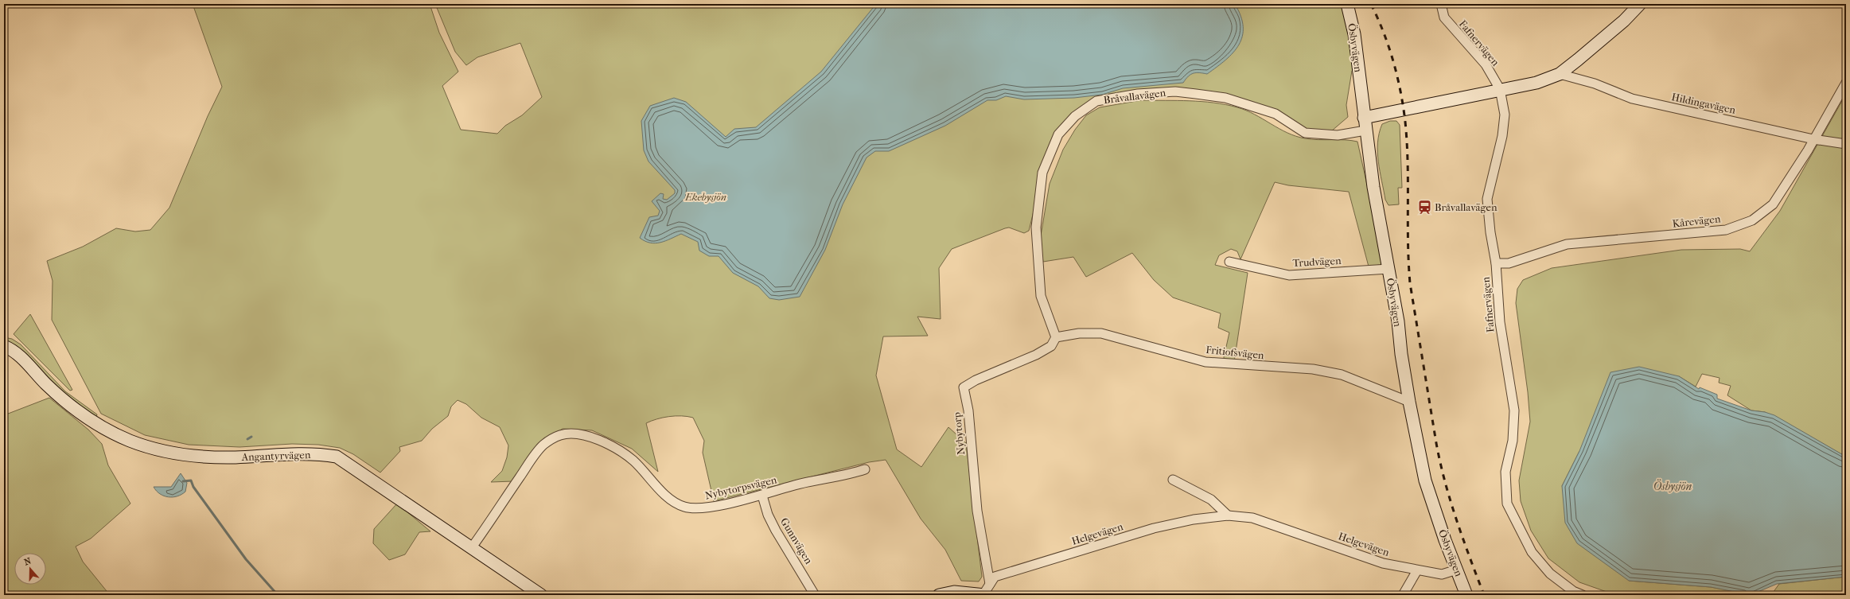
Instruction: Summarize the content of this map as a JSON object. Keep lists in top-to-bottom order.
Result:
{
  "streets": {
    "street": [
      "Fafnervägen",
      "Ösbyvägen",
      "Bråvallavägen",
      "Hildingavägen",
      "Kårevägen",
      "Trudvägen",
      "Fritiofsvägen",
      "Nybytorp",
      "Angantyrvägen",
      "Nybytorpsvägen",
      "Helgevägen",
      "Gunnvägen"
    ]
  },
  "crossings": [
    ["Fafnervägen", "Kårevägen"],
    ["Ösbyvägen", "Bråvallavägen"],
    ["Ösbyvägen", "Trudvägen"],
    ["Ösbyvägen", "Fritiofsvägen"],
    ["Ösbyvägen", "Helgevägen"],
    ["Bråvallavägen", "Fritiofsvägen"],
    ["Bråvallavägen", "Nybytorp"],
    ["Hildingavägen", "Kårevägen"],
    ["Fritiofsvägen", "Nybytorp"],
    ["Nybytorp", "Helgevägen"],
    ["Angantyrvägen", "Nybytorpsvägen"],
    ["Nybytorpsvägen", "Gunnvägen"]
  ],
  "water": ["Ösbysjön"],
  "parks": ["Ekebysjön"],
  "places": {
    "station": ["Bråvallavägen"]
  },
  "north": "top"
}
